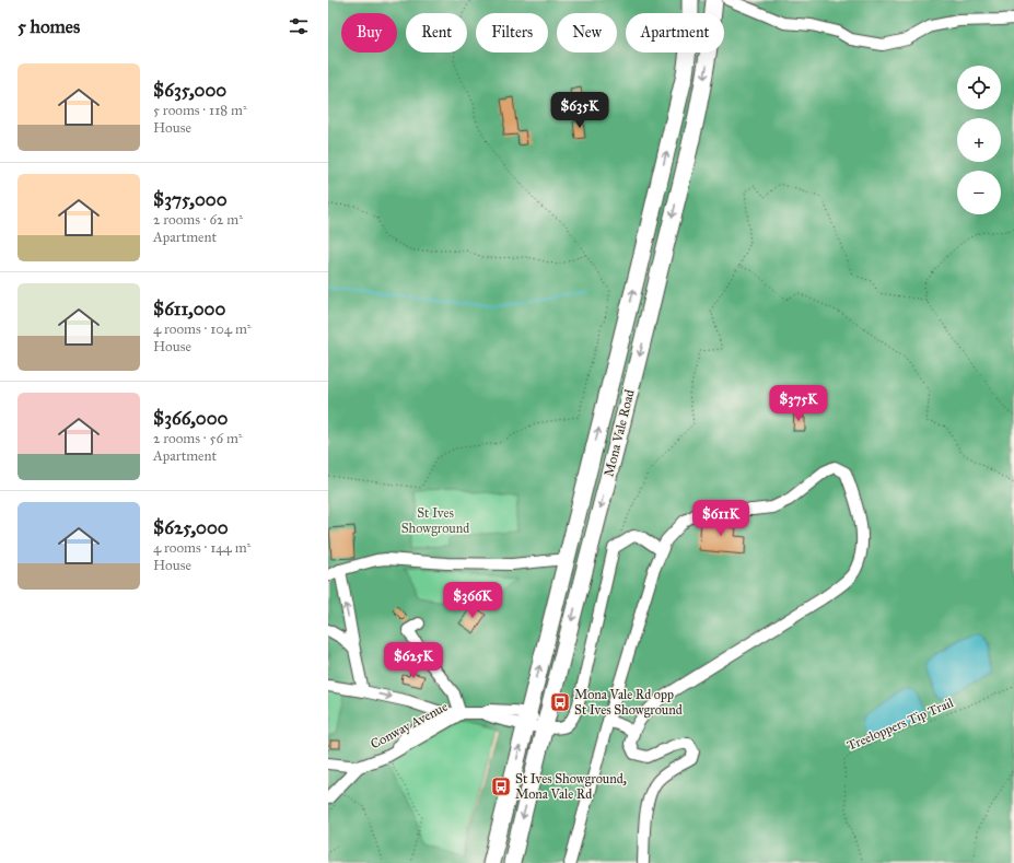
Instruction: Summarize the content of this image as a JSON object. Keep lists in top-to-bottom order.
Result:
{
  "streets": {
    "highway": ["Mona Vale Road"],
    "street": ["Conway Avenue"],
    "path": ["Treeloppers Tip Trail"]
  },
  "parks": ["St Ives Showground"],
  "places": {
    "bus stop": ["Mona Vale Rd opp St Ives Showground", "St Ives Showground, Mona Vale Rd"]
  },
  "page": {
    "heading": "5 homes",
    "chip": [
      "Buy",
      "Rent",
      "Filters",
      "New",
      "Apartment"
    ],
    "list": [
      {
        "name": "$635,000",
        "note": "5 rooms · 118 m² · House"
      },
      {
        "name": "$375,000",
        "note": "2 rooms · 62 m² · Apartment"
      },
      {
        "name": "$611,000",
        "note": "4 rooms · 104 m² · House"
      },
      {
        "name": "$366,000",
        "note": "2 rooms · 56 m² · Apartment"
      },
      {
        "name": "$625,000",
        "note": "4 rooms · 144 m² · House"
      }
    ],
    "map_buttons": ["+", "−"],
    "price": [
      "$635K",
      "$375K",
      "$611K",
      "$366K",
      "$625K"
    ]
  }
}
